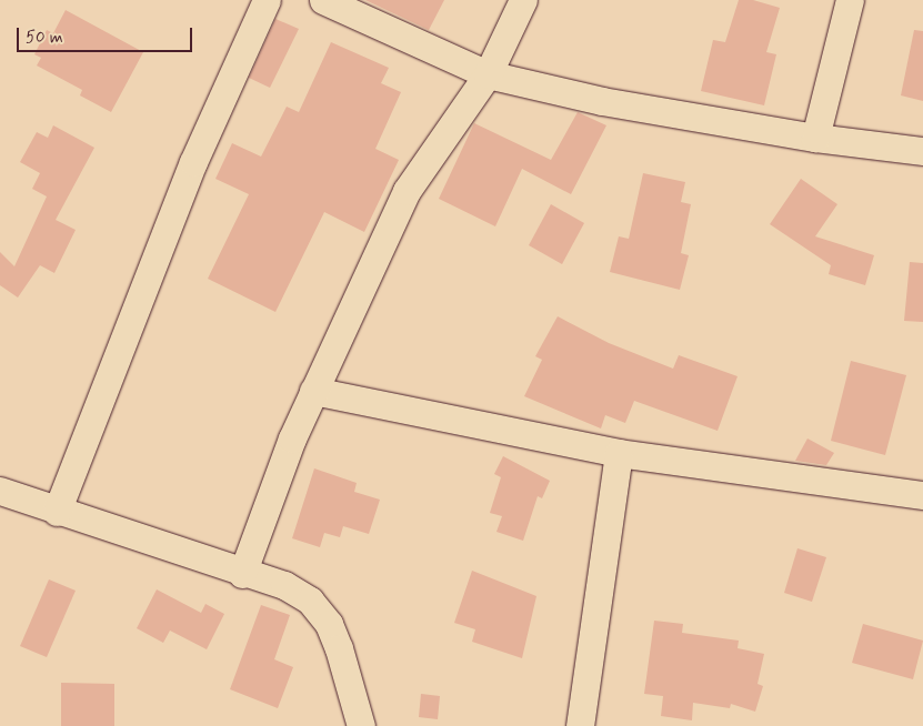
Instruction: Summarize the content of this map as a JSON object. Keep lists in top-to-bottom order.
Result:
{
  "scale_bar": "50 m"
}
